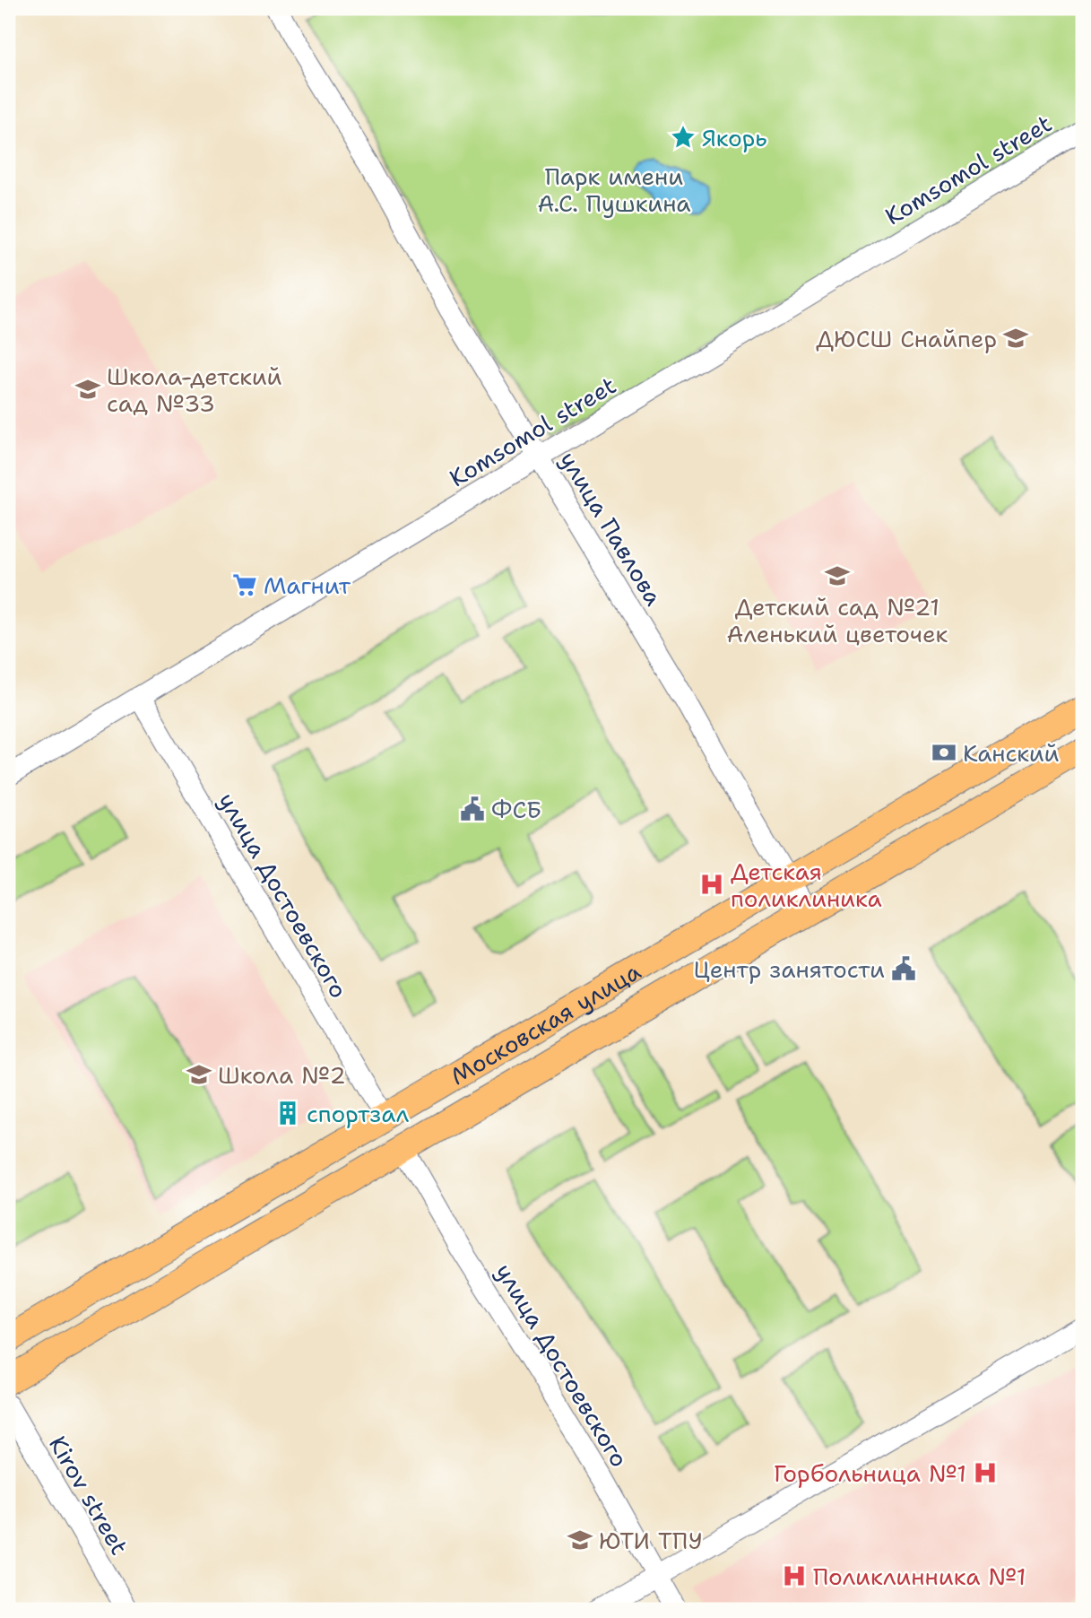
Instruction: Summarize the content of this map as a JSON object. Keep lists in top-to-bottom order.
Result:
{
  "streets": {
    "main road": ["Московская улица"],
    "street": [
      "Komsomol street",
      "улица Павлова",
      "улица Достоевского",
      "Kirov street"
    ]
  },
  "crossings": [
    ["Komsomol street", "улица Павлова"],
    ["Komsomol street", "улица Достоевского"],
    ["улица Павлова", "Московская улица"],
    ["улица Достоевского", "Московская улица"]
  ],
  "parks": ["Парк имени А.С. Пушкина"],
  "places": {
    "place": ["Якорь"],
    "school or university": [
      "ДЮСШ Снайпер",
      "Школа-детский сад №33",
      "Детский сад №21 Аленький цветочек",
      "Школа №2",
      "ЮТИ ТПУ"
    ],
    "supermarket": ["Магнит"],
    "bank": ["Канский"],
    "public building": ["ФСБ", "Центр занятости"],
    "hospital": ["Детская поликлиника", "Горбольница №1", "Поликлинника №1"],
    "building": ["спортзал"]
  }
}
